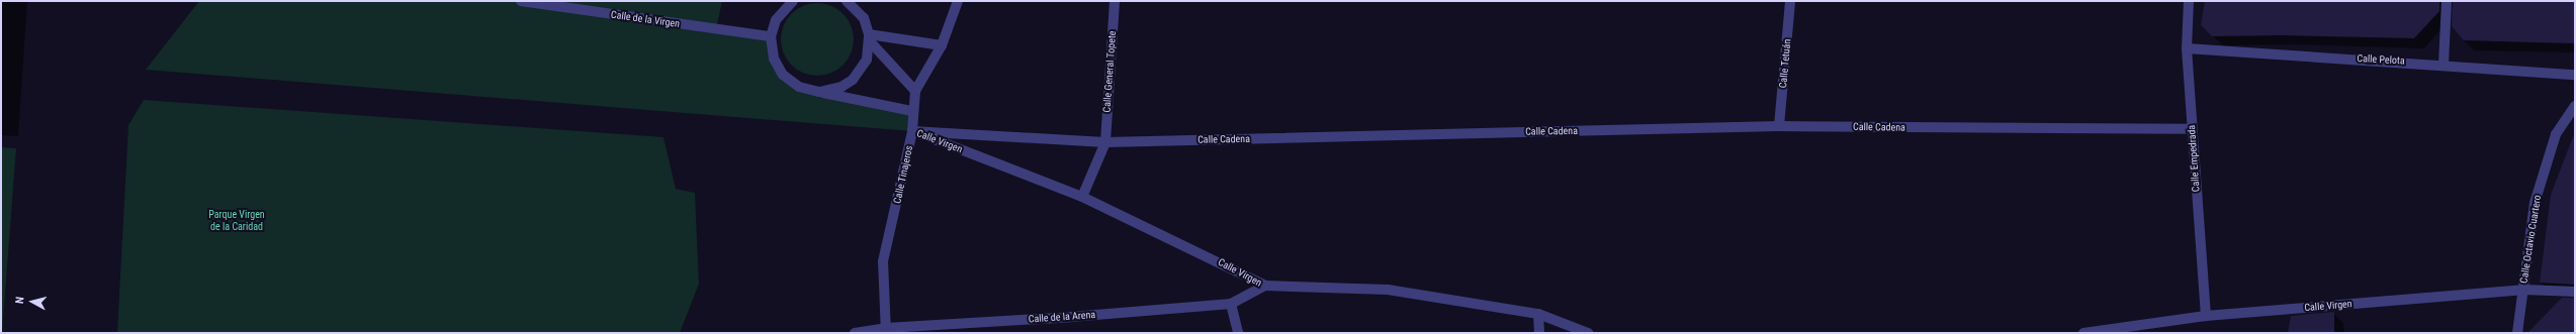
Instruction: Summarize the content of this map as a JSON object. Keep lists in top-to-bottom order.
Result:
{
  "streets": {
    "street": [
      "Calle de la Virgen",
      "Calle Pelota",
      "Calle Tetuán",
      "Calle General Topete",
      "Calle Cadena",
      "Calle Virgen",
      "Calle Empedrada",
      "Calle Tinajeros",
      "Calle Octavio Cuartero",
      "Calle de la Arena"
    ]
  },
  "crossings": [
    ["Calle Pelota", "Calle Empedrada"],
    ["Calle Tetuán", "Calle Cadena"],
    ["Calle General Topete", "Calle Cadena"],
    ["Calle General Topete", "Calle Virgen"],
    ["Calle Cadena", "Calle Virgen"],
    ["Calle Cadena", "Calle Empedrada"],
    ["Calle Cadena", "Calle Tinajeros"],
    ["Calle Virgen", "Calle Empedrada"],
    ["Calle Virgen", "Calle Tinajeros"],
    ["Calle Virgen", "Calle Octavio Cuartero"],
    ["Calle Virgen", "Calle de la Arena"],
    ["Calle Tinajeros", "Calle de la Arena"]
  ],
  "parks": ["Parque Virgen de la Caridad"],
  "north": "left"
}
